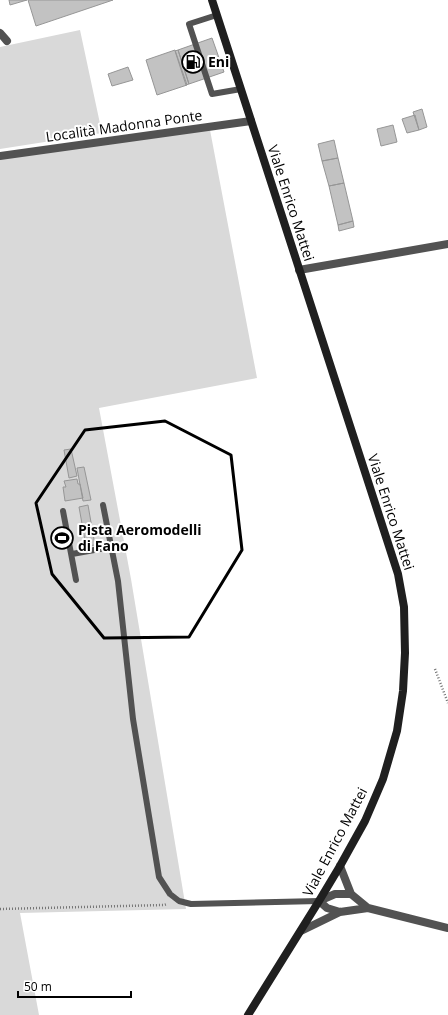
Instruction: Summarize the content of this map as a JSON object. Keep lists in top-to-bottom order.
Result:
{
  "streets": {
    "street": ["Località Madonna Ponte", "Viale Enrico Mattei"]
  },
  "crossings": [
    ["Località Madonna Ponte", "Viale Enrico Mattei"]
  ],
  "places": {
    "fuel station": ["Eni"],
    "sports": ["Pista Aeromodelli di Fano"]
  },
  "scale_bar": "50 m"
}
